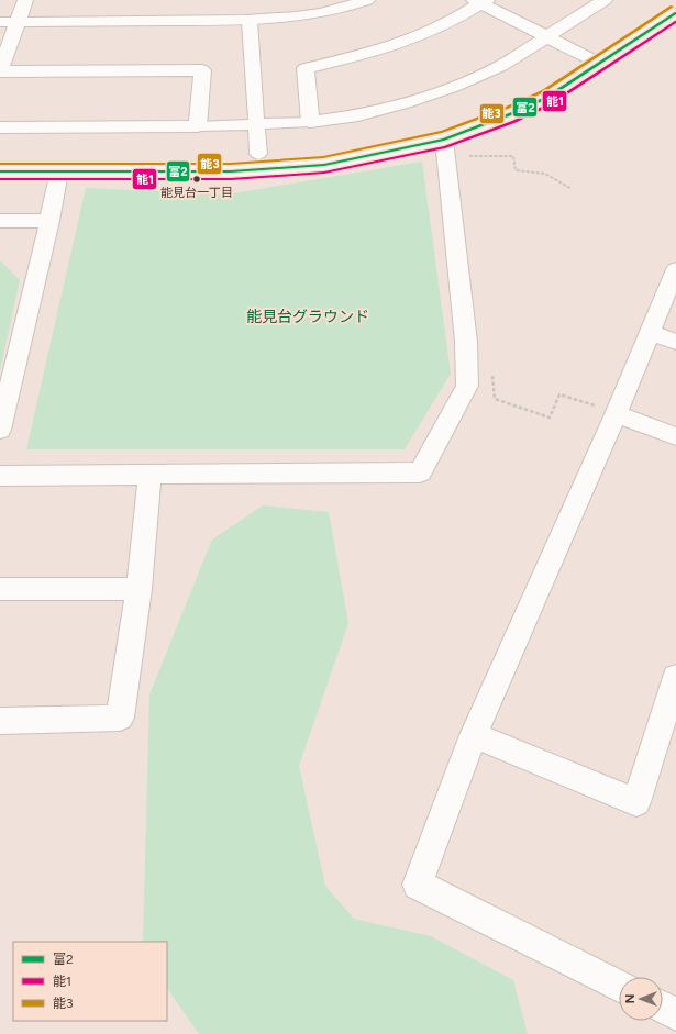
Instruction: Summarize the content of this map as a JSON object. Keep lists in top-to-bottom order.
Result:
{
  "parks": ["能見台グラウンド"],
  "places": ["能見台一丁目"],
  "lines": ["transit line 能3", "transit line 富2", "transit line 能1"],
  "legend": ["富2", "能1", "能3"],
  "north": "left"
}
